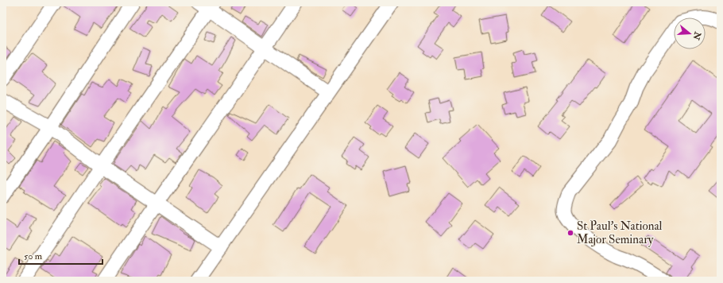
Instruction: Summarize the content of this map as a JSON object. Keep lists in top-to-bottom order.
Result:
{
  "places": ["St Paul's National Major Seminary"],
  "scale_bar": "50 m",
  "north": "right"
}
